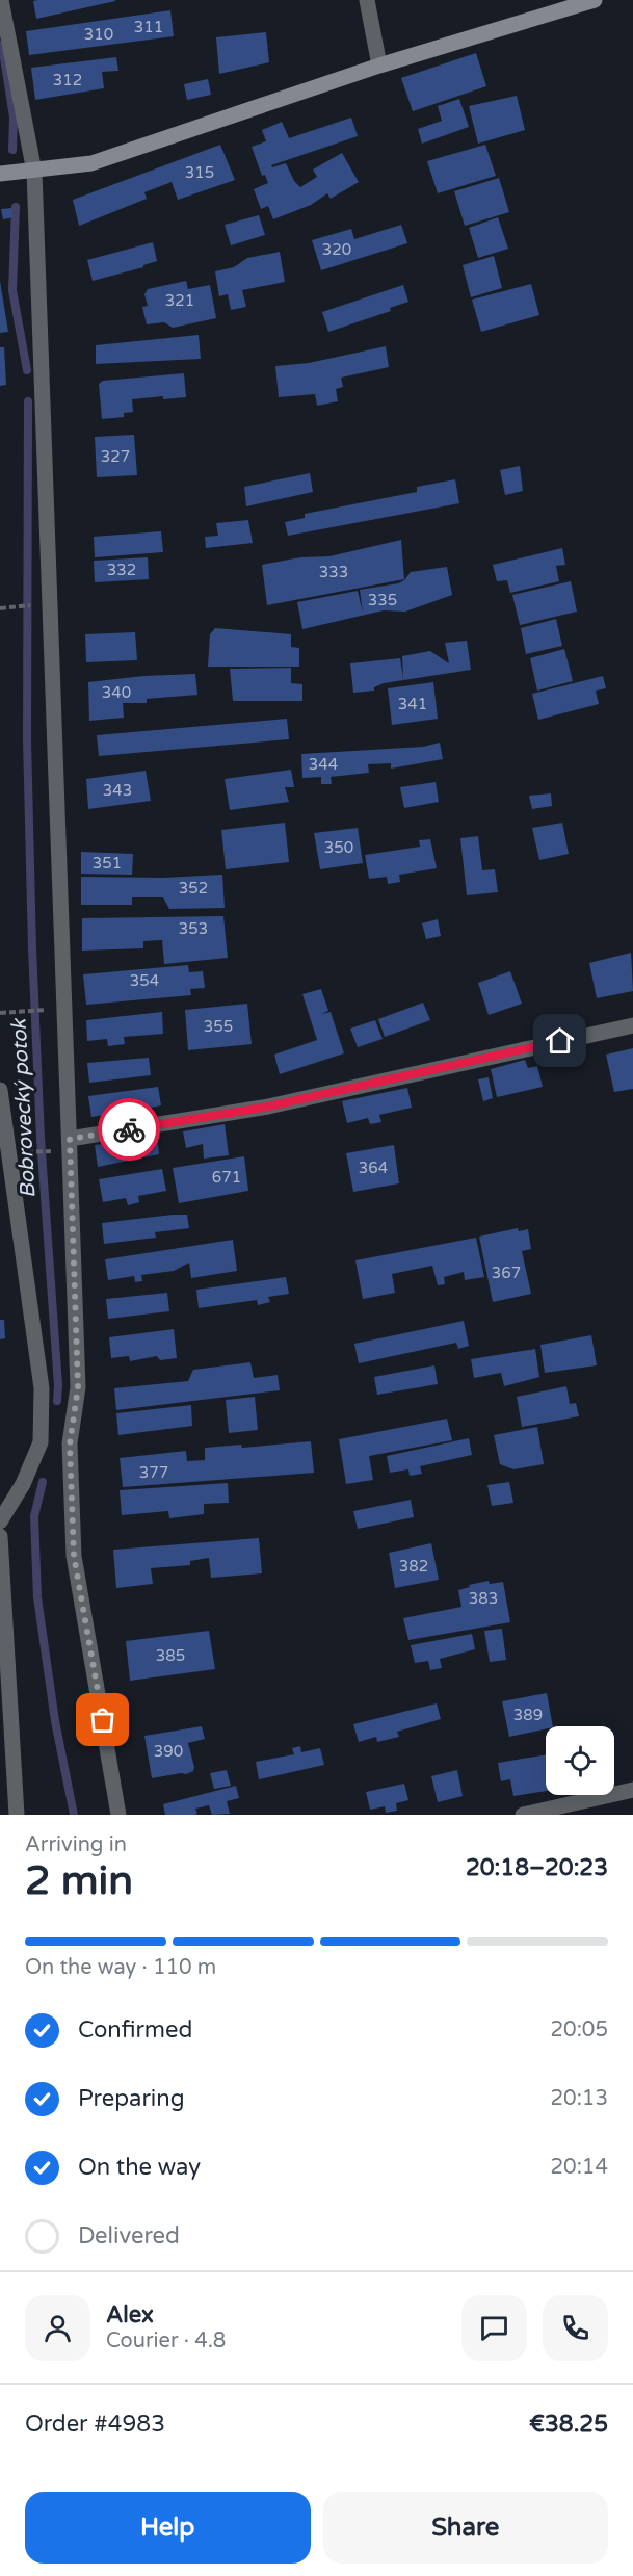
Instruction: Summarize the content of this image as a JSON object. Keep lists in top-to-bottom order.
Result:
{
  "water": ["Bobrovecký potok"],
  "house_numbers": [
    "311",
    "310",
    "312",
    "315",
    "320",
    "321",
    "327",
    "332",
    "333",
    "335",
    "340",
    "341",
    "344",
    "343",
    "350",
    "351",
    "352",
    "353",
    "354",
    "355",
    "364",
    "671",
    "367",
    "377",
    "382",
    "383",
    "385",
    "389",
    "390"
  ],
  "page": {
    "heading": ["2 min", "Arriving in", "20:18–20:23"],
    "panel": [
      "Alex",
      "Courier · 4.8",
      "Order #4983",
      "€38.25"
    ],
    "bar": "On the way · 110 m",
    "list": [
      ["Confirmed", "20:05"],
      ["Preparing", "20:13"],
      ["On the way", "20:14"],
      "Delivered"
    ],
    "buttons": ["Help", "Share"]
  }
}
